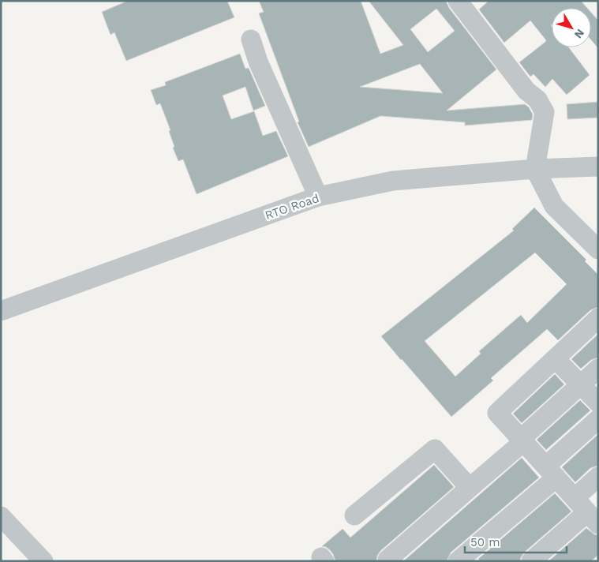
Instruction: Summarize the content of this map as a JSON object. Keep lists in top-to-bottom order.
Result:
{
  "streets": {
    "street": ["RTO Road"]
  },
  "scale_bar": "50 m",
  "north": "bottom right"
}
